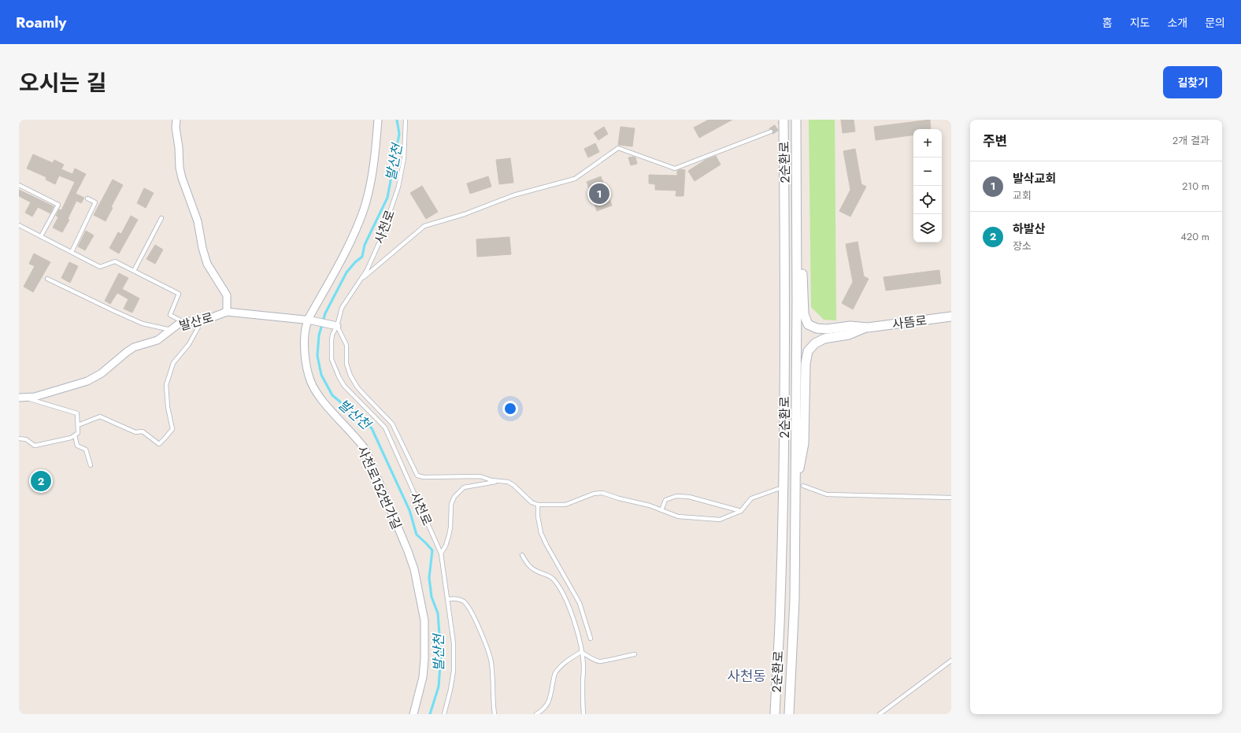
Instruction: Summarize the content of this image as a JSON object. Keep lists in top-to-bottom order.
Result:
{
  "streets": {
    "street": [
      "2순환로",
      "발산로",
      "사뜸로",
      "사천로152번가길"
    ],
    "lane": ["사천로"]
  },
  "districts": ["사천동"],
  "water": ["발산천"],
  "page": {
    "header": "Roamly",
    "nav": [
      "홈",
      "지도",
      "소개",
      "문의"
    ],
    "title": "오시는 길",
    "buttons": "길찾기",
    "heading": ["주변", "2개 결과"],
    "map_buttons": ["+", "−"],
    "list": [
      {
        "mark": "1",
        "name": "발삭교회",
        "note": "교회",
        "value": "210 m"
      },
      {
        "mark": "2",
        "name": "하발산",
        "note": "장소",
        "value": "420 m"
      }
    ],
    "pins": ["1", "2"]
  }
}
